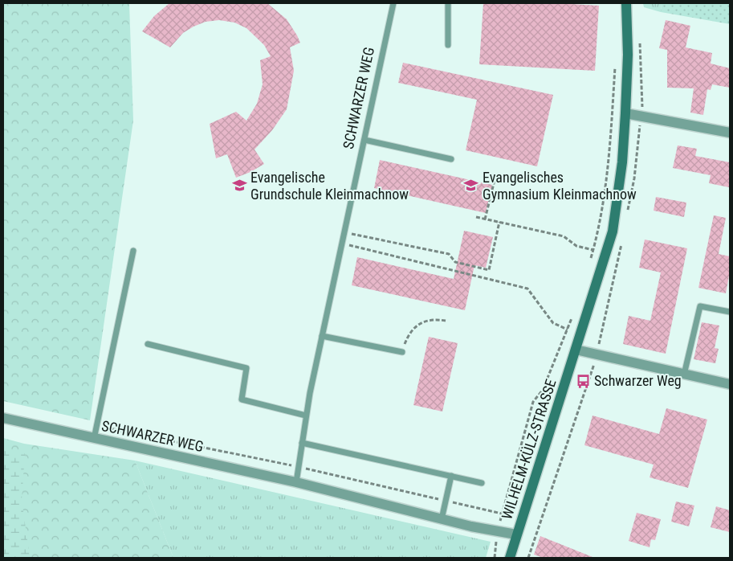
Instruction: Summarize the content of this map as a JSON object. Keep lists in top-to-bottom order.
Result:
{
  "streets": {
    "street": ["SCHWARZER WEG", "WILHELM-KÜLZ-STRASSE"]
  },
  "crossings": [
    ["SCHWARZER WEG", "WILHELM-KÜLZ-STRASSE"]
  ],
  "places": {
    "school or university": ["Evangelische Grundschule Kleinmachnow", "Evangelisches Gymnasium Kleinmachnow"],
    "bus stop": ["Schwarzer Weg"]
  }
}
